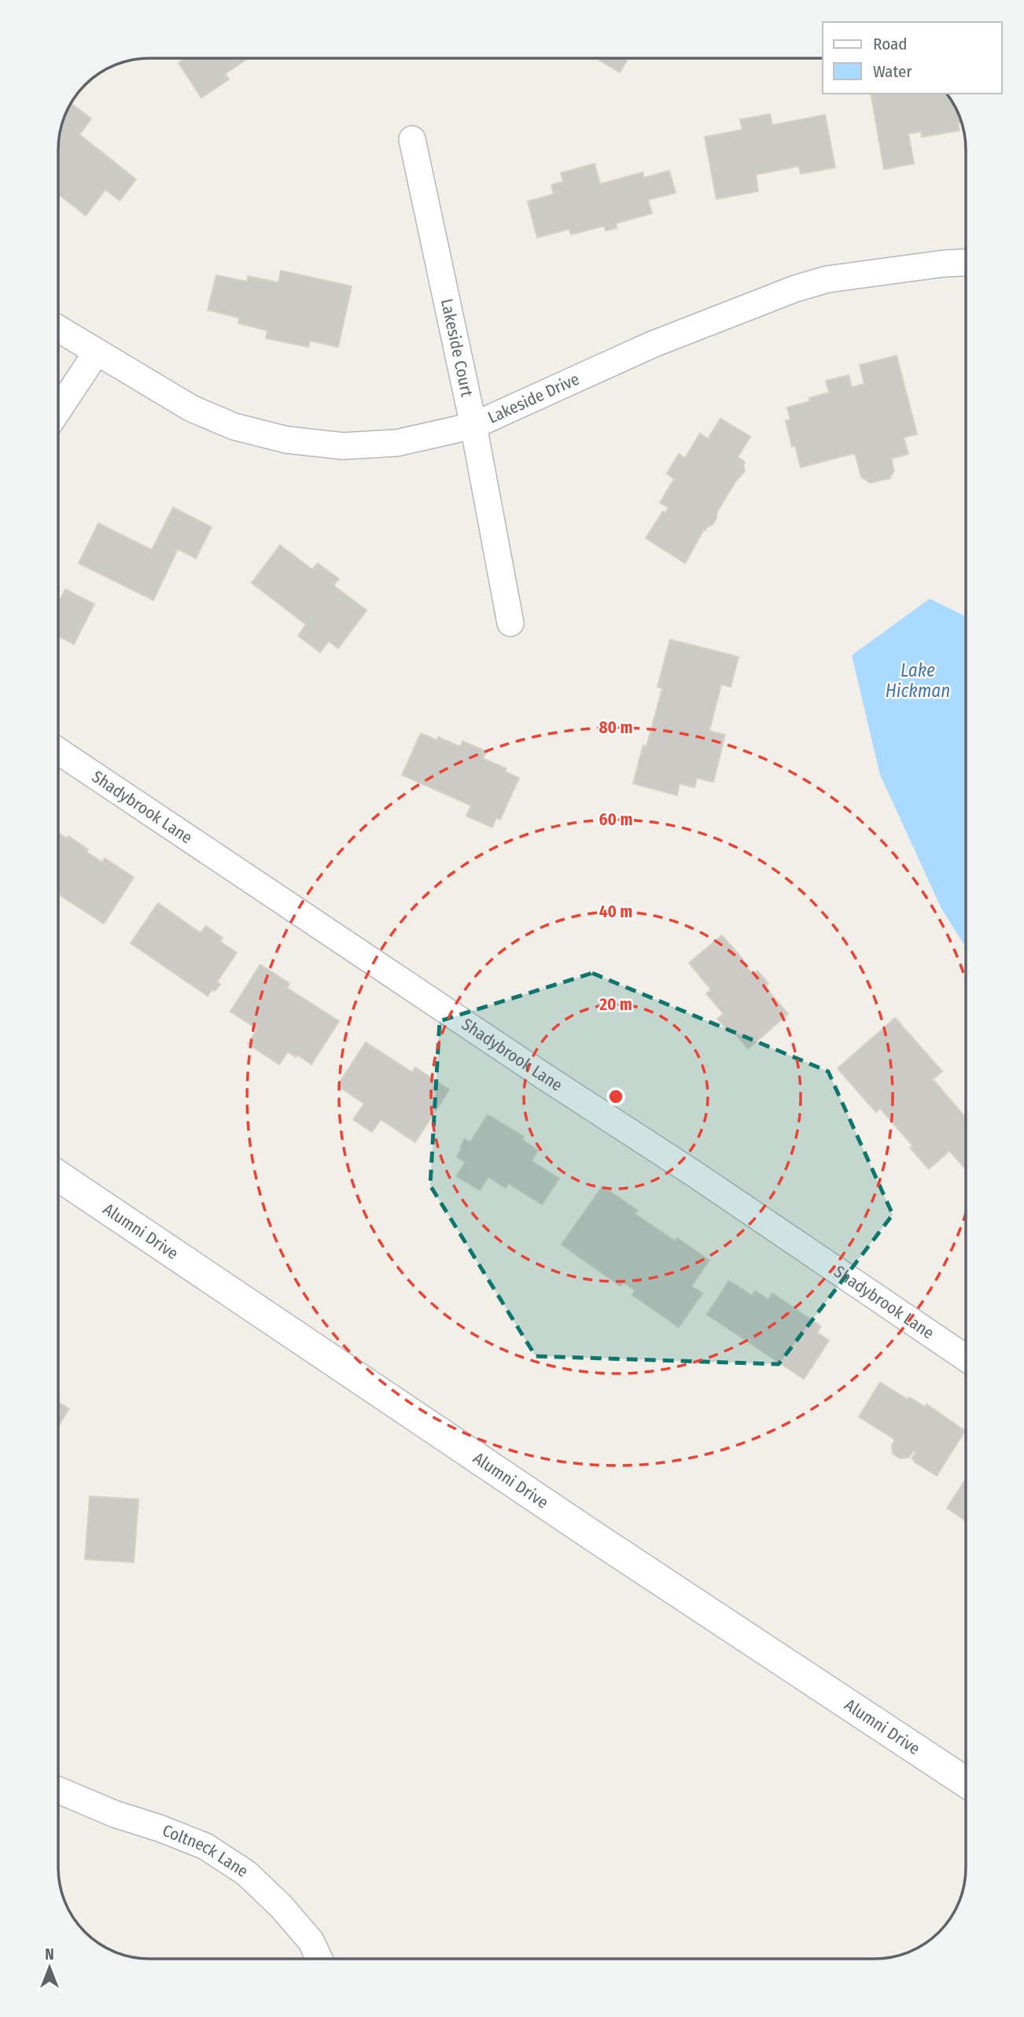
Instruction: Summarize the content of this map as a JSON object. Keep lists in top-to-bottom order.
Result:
{
  "streets": {
    "main road": ["Alumni Drive"],
    "street": [
      "Lakeside Court",
      "Lakeside Drive",
      "Shadybrook Lane",
      "Coltneck Lane"
    ]
  },
  "crossings": [
    ["Lakeside Court", "Lakeside Drive"]
  ],
  "water": ["Lake Hickman"],
  "legend": ["Road", "Water"],
  "north": "top",
  "rings": [
    "80 m",
    "60 m",
    "40 m",
    "20 m"
  ]
}
